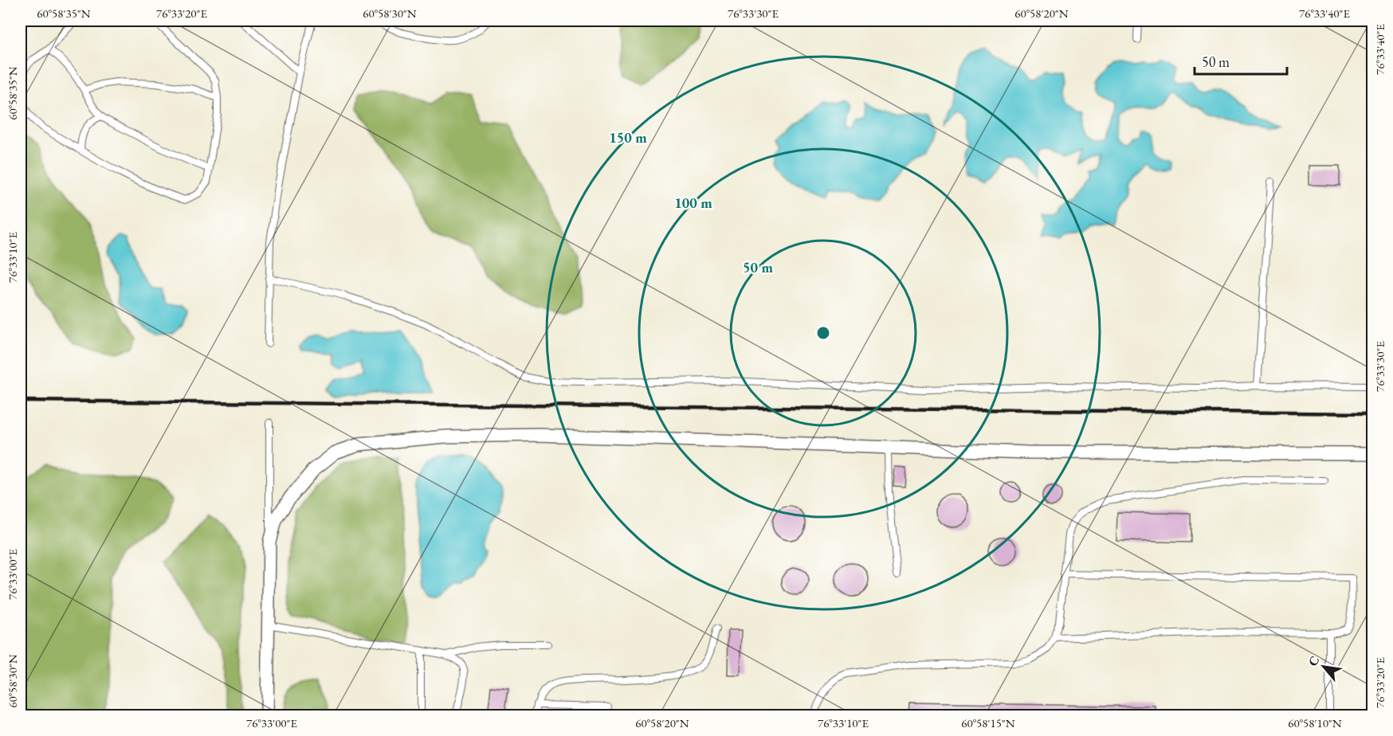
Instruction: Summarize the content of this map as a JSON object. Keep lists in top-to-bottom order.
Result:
{
  "scale_bar": "50 m",
  "north": "top left",
  "coordinates": [
    "60°58'35\"N",
    "76°33'20\"E",
    "60°58'30\"N",
    "76°33'30\"E",
    "60°58'20\"N",
    "76°33'40\"E",
    "76°33'10\"E",
    "76°33'00\"E",
    "60°58'15\"N",
    "60°58'10\"N"
  ],
  "rings": ["150 m", "100 m", "50 m"]
}
